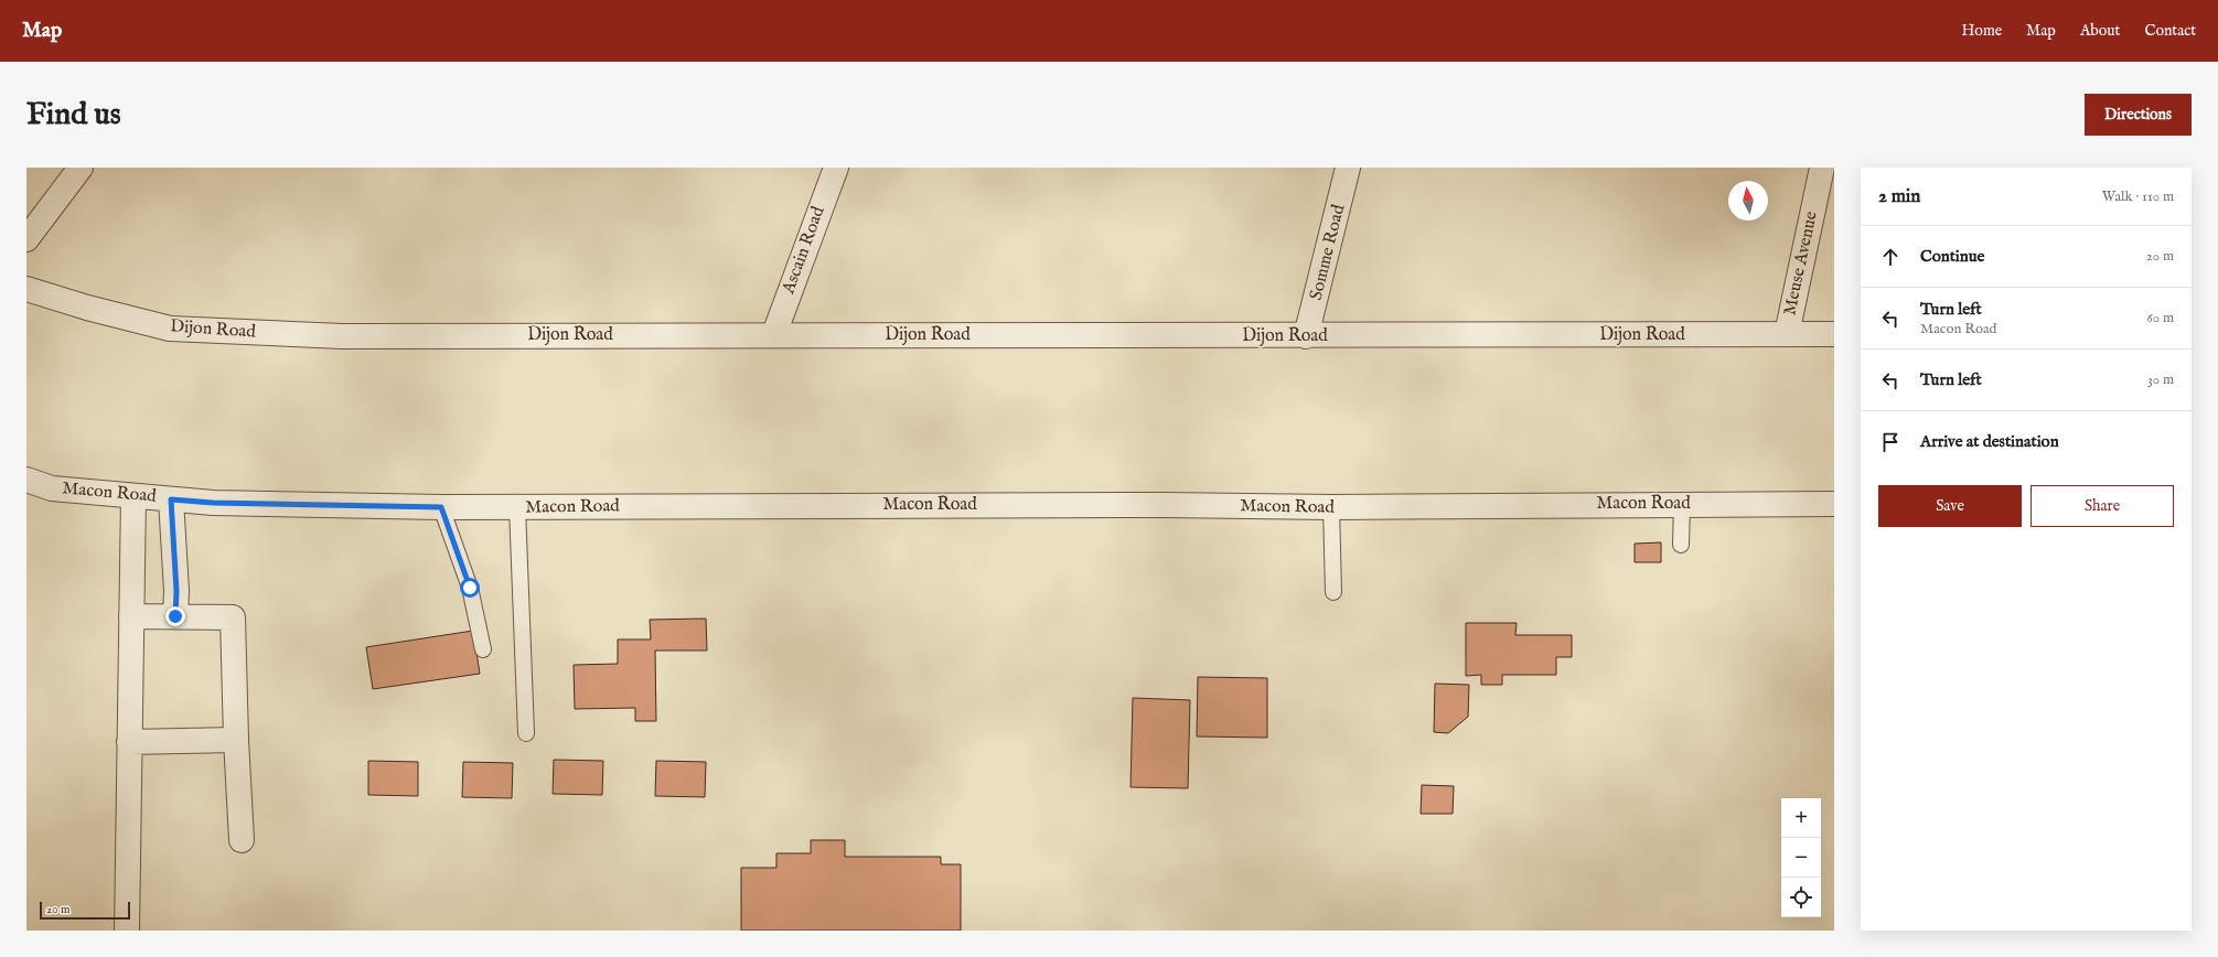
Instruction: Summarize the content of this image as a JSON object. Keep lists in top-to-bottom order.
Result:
{
  "streets": {
    "street": [
      "Ascain Road",
      "Somme Road",
      "Meuse Avenue",
      "Dijon Road",
      "Macon Road"
    ]
  },
  "crossings": [
    ["Ascain Road", "Dijon Road"],
    ["Somme Road", "Dijon Road"],
    ["Meuse Avenue", "Dijon Road"]
  ],
  "scale_bar": "20 m",
  "north": "top",
  "page": {
    "header": "Map",
    "nav": [
      "Home",
      "Map",
      "About",
      "Contact"
    ],
    "buttons": [
      "Directions",
      ["Save", "Share"]
    ],
    "title": "Find us",
    "heading": ["2 min", "Walk · 110 m"],
    "list": [
      ["Continue", "20 m"],
      ["Turn left", "Macon Road", "60 m"],
      ["Turn left", "30 m"],
      "Arrive at destination"
    ],
    "map_buttons": ["+", "−"],
    "scale": "20 m"
  }
}
